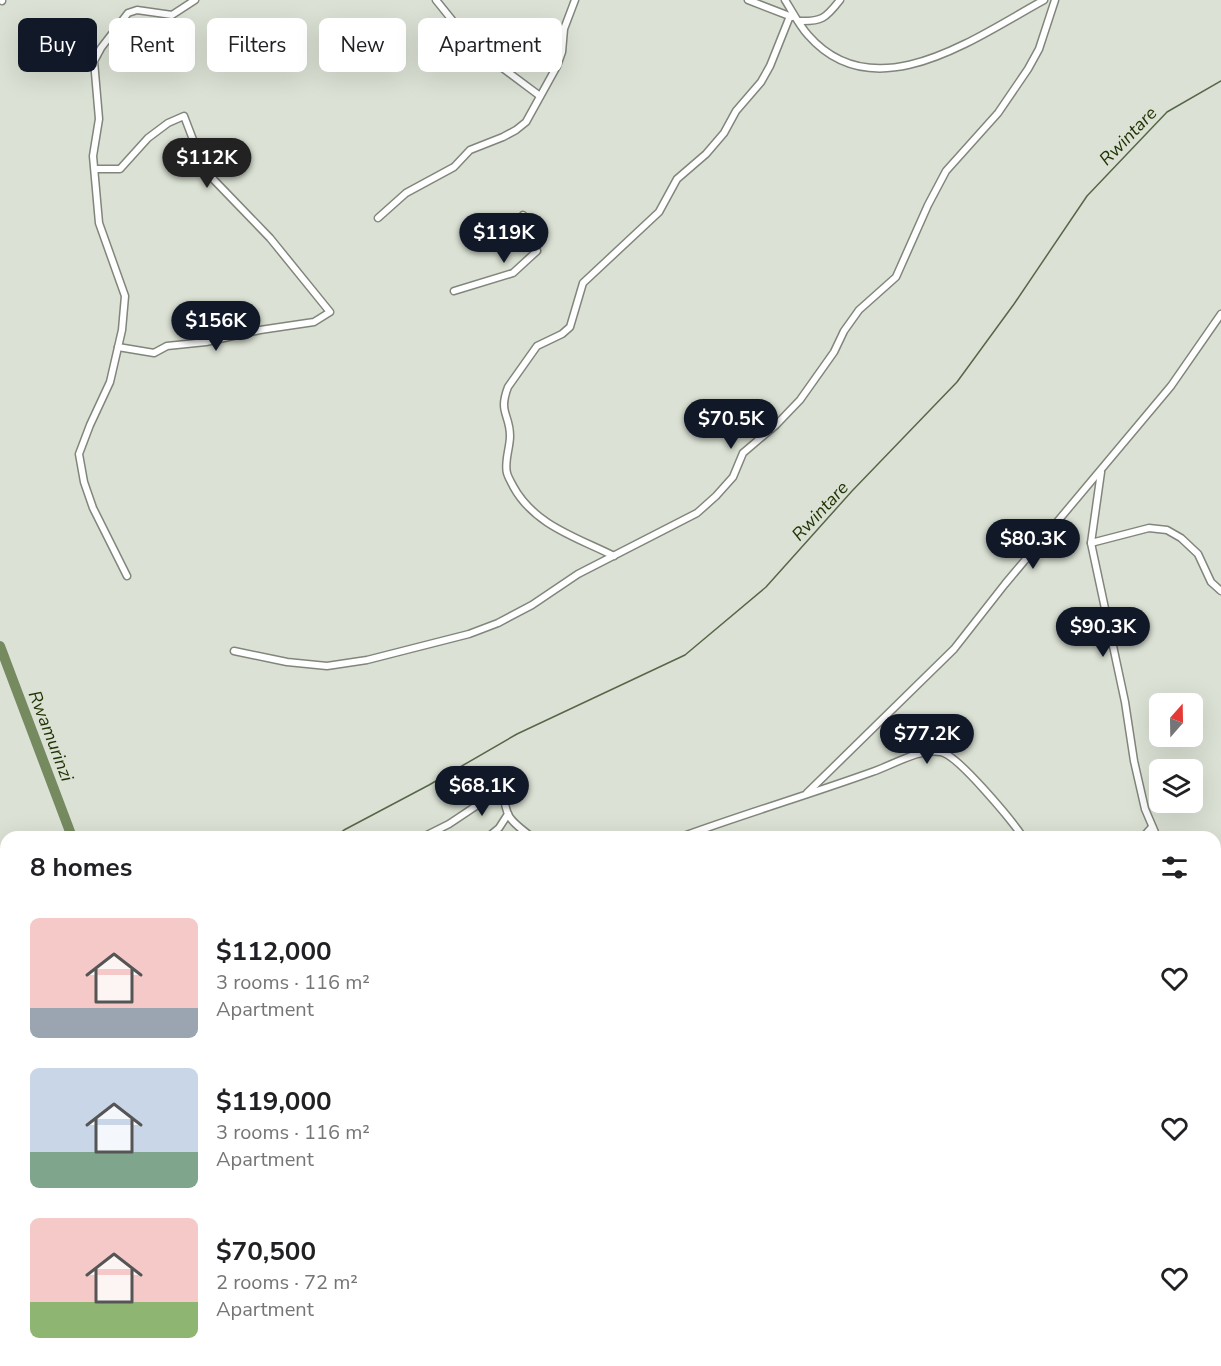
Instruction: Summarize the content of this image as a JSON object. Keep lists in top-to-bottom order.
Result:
{
  "water": ["Rwintare", "Rwamurinzi"],
  "north": "top",
  "page": {
    "chip": [
      "Buy",
      "Rent",
      "Filters",
      "New",
      "Apartment"
    ],
    "price": [
      "$112K",
      "$119K",
      "$156K",
      "$70.5K",
      "$80.3K",
      "$90.3K",
      "$77.2K",
      "$68.1K"
    ],
    "heading": "8 homes",
    "list": [
      {
        "name": "$112,000",
        "note": "3 rooms · 116 m² · Apartment"
      },
      {
        "name": "$119,000",
        "note": "3 rooms · 116 m² · Apartment"
      },
      {
        "name": "$70,500",
        "note": "2 rooms · 72 m² · Apartment"
      }
    ]
  }
}
